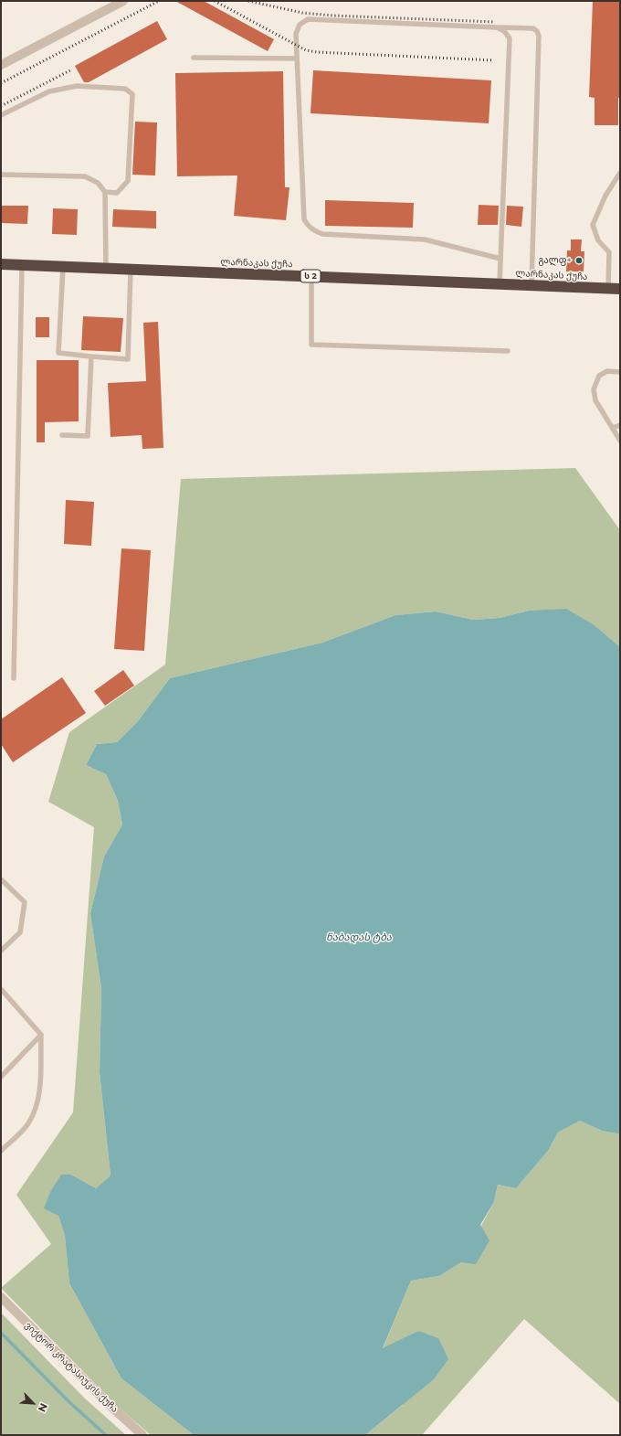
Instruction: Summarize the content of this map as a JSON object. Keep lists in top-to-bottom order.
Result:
{
  "streets": {
    "highway": ["ლარნაკას ქუჩა", "ს 2"],
    "street": ["ვიქტორ კრატასიუკის ქუჩა"]
  },
  "water": ["ნაბადას ტბა"],
  "places": ["გალფ+"],
  "north": "bottom right"
}
